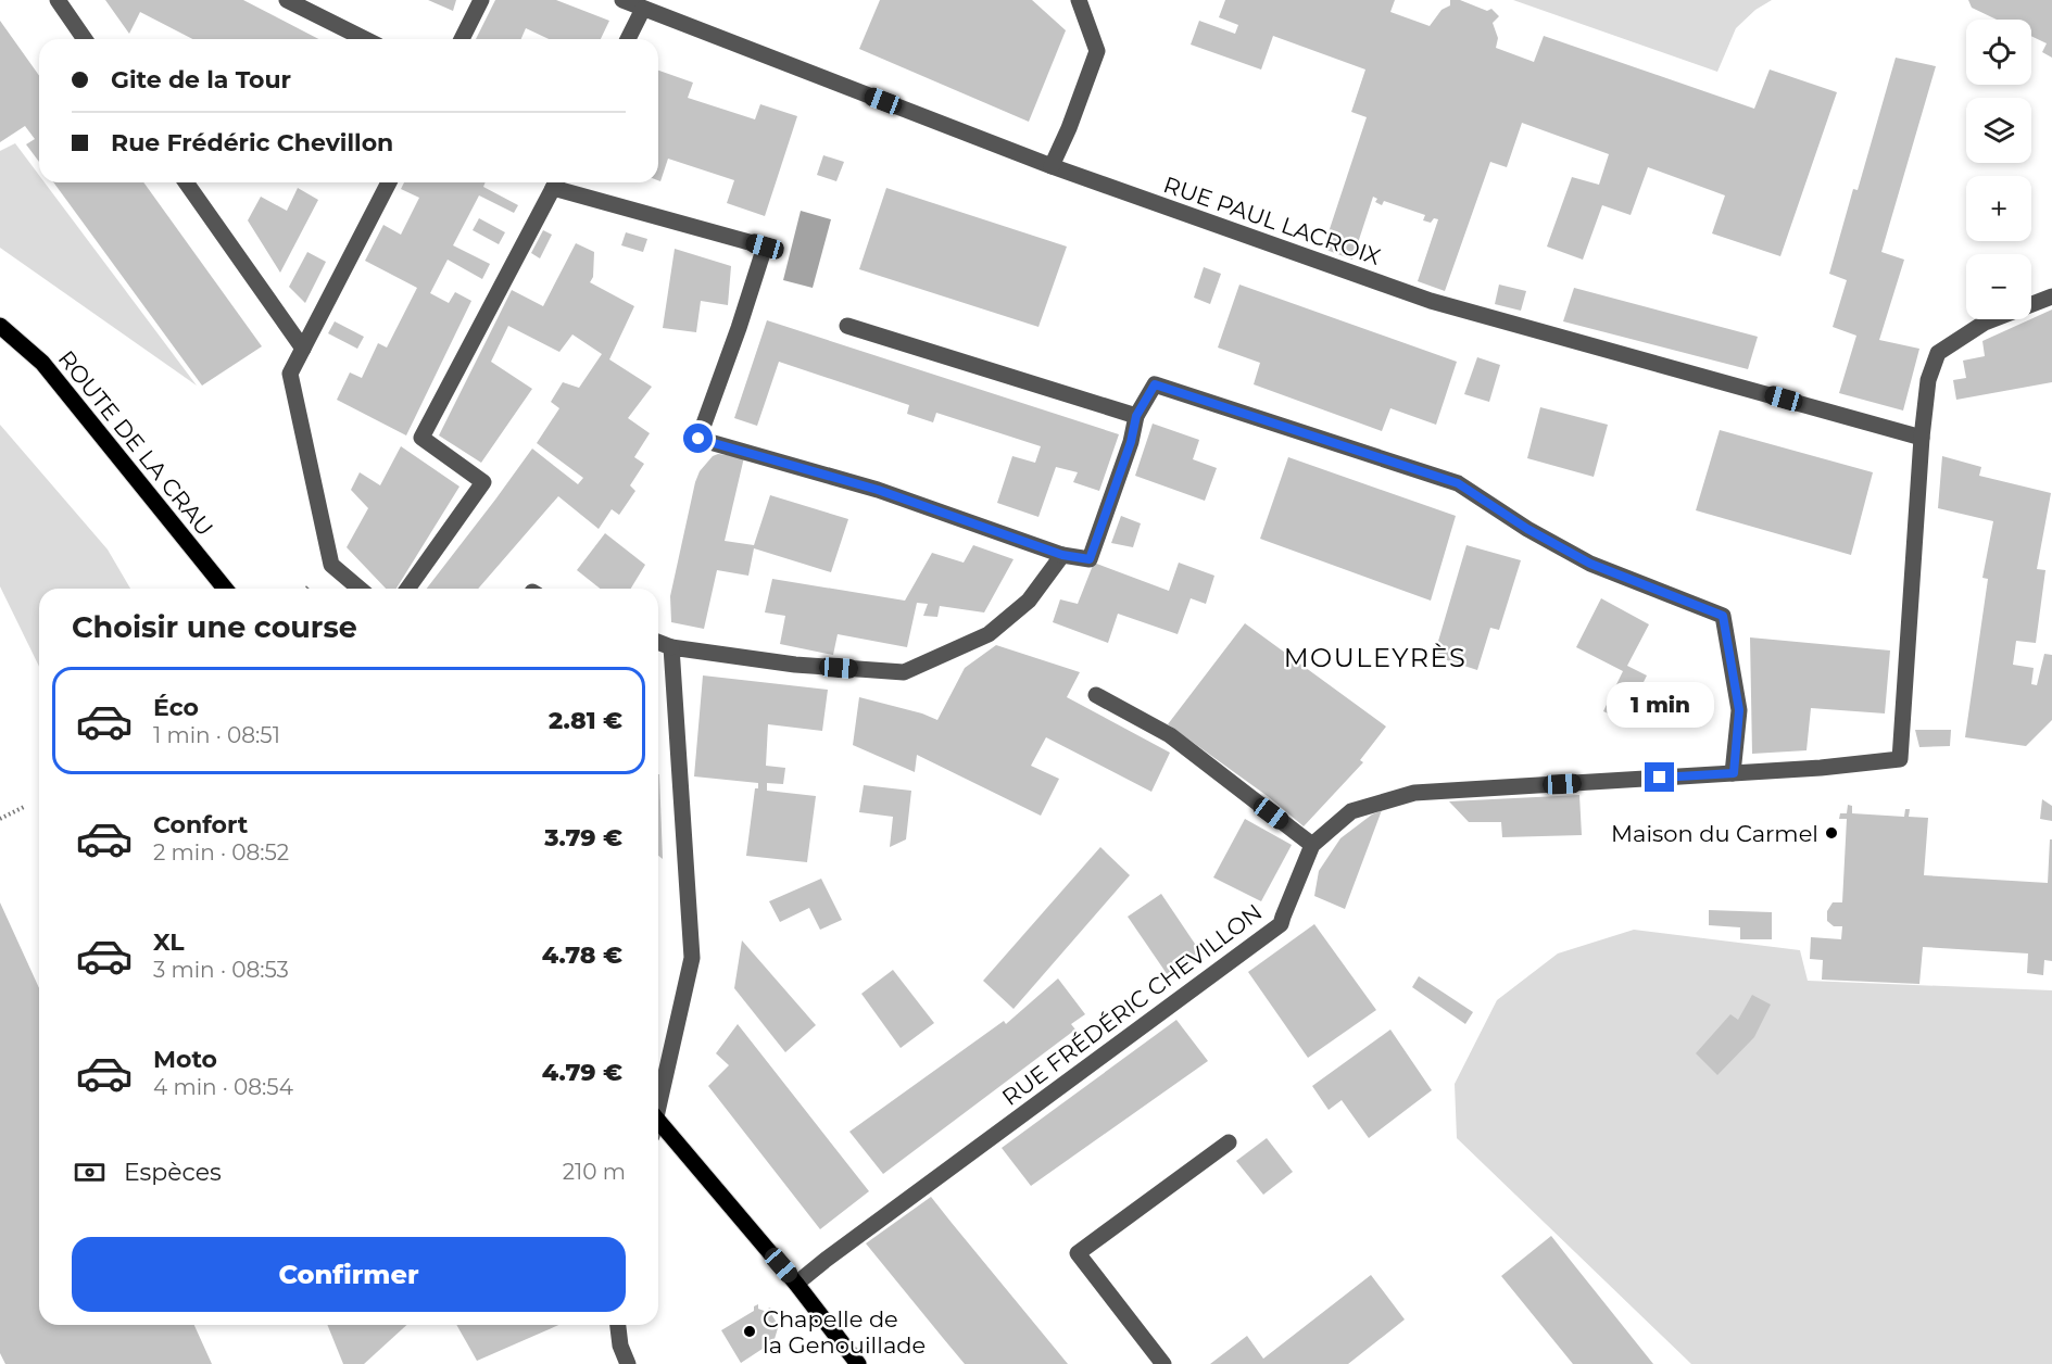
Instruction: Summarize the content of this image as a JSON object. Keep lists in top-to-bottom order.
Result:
{
  "streets": {
    "main road": ["ROUTE DE LA CRAU"],
    "street": ["RUE PAUL LACROIX", "RUE FRÉDÉRIC CHEVILLON"]
  },
  "crossings": [
    ["RUE PAUL LACROIX", "RUE FRÉDÉRIC CHEVILLON"]
  ],
  "districts": ["MOULEYRÈS"],
  "places": ["Maison du Carmel", "Chapelle de la Genouillade"],
  "page": {
    "map_buttons": ["+", "−"],
    "banner": ["Gite de la Tour", "Rue Frédéric Chevillon"],
    "heading": "Choisir une course",
    "list": [
      {
        "name": "Éco",
        "note": "1 min · 08:51",
        "value": "2.81 €"
      },
      {
        "name": "Confort",
        "note": "2 min · 08:52",
        "value": "3.79 €"
      },
      {
        "name": "XL",
        "note": "3 min · 08:53",
        "value": "4.78 €"
      },
      {
        "name": "Moto",
        "note": "4 min · 08:54",
        "value": "4.79 €"
      }
    ],
    "bubble": "1 min",
    "pay": ["Espèces", "210 m"],
    "buttons": "Confirmer"
  }
}
